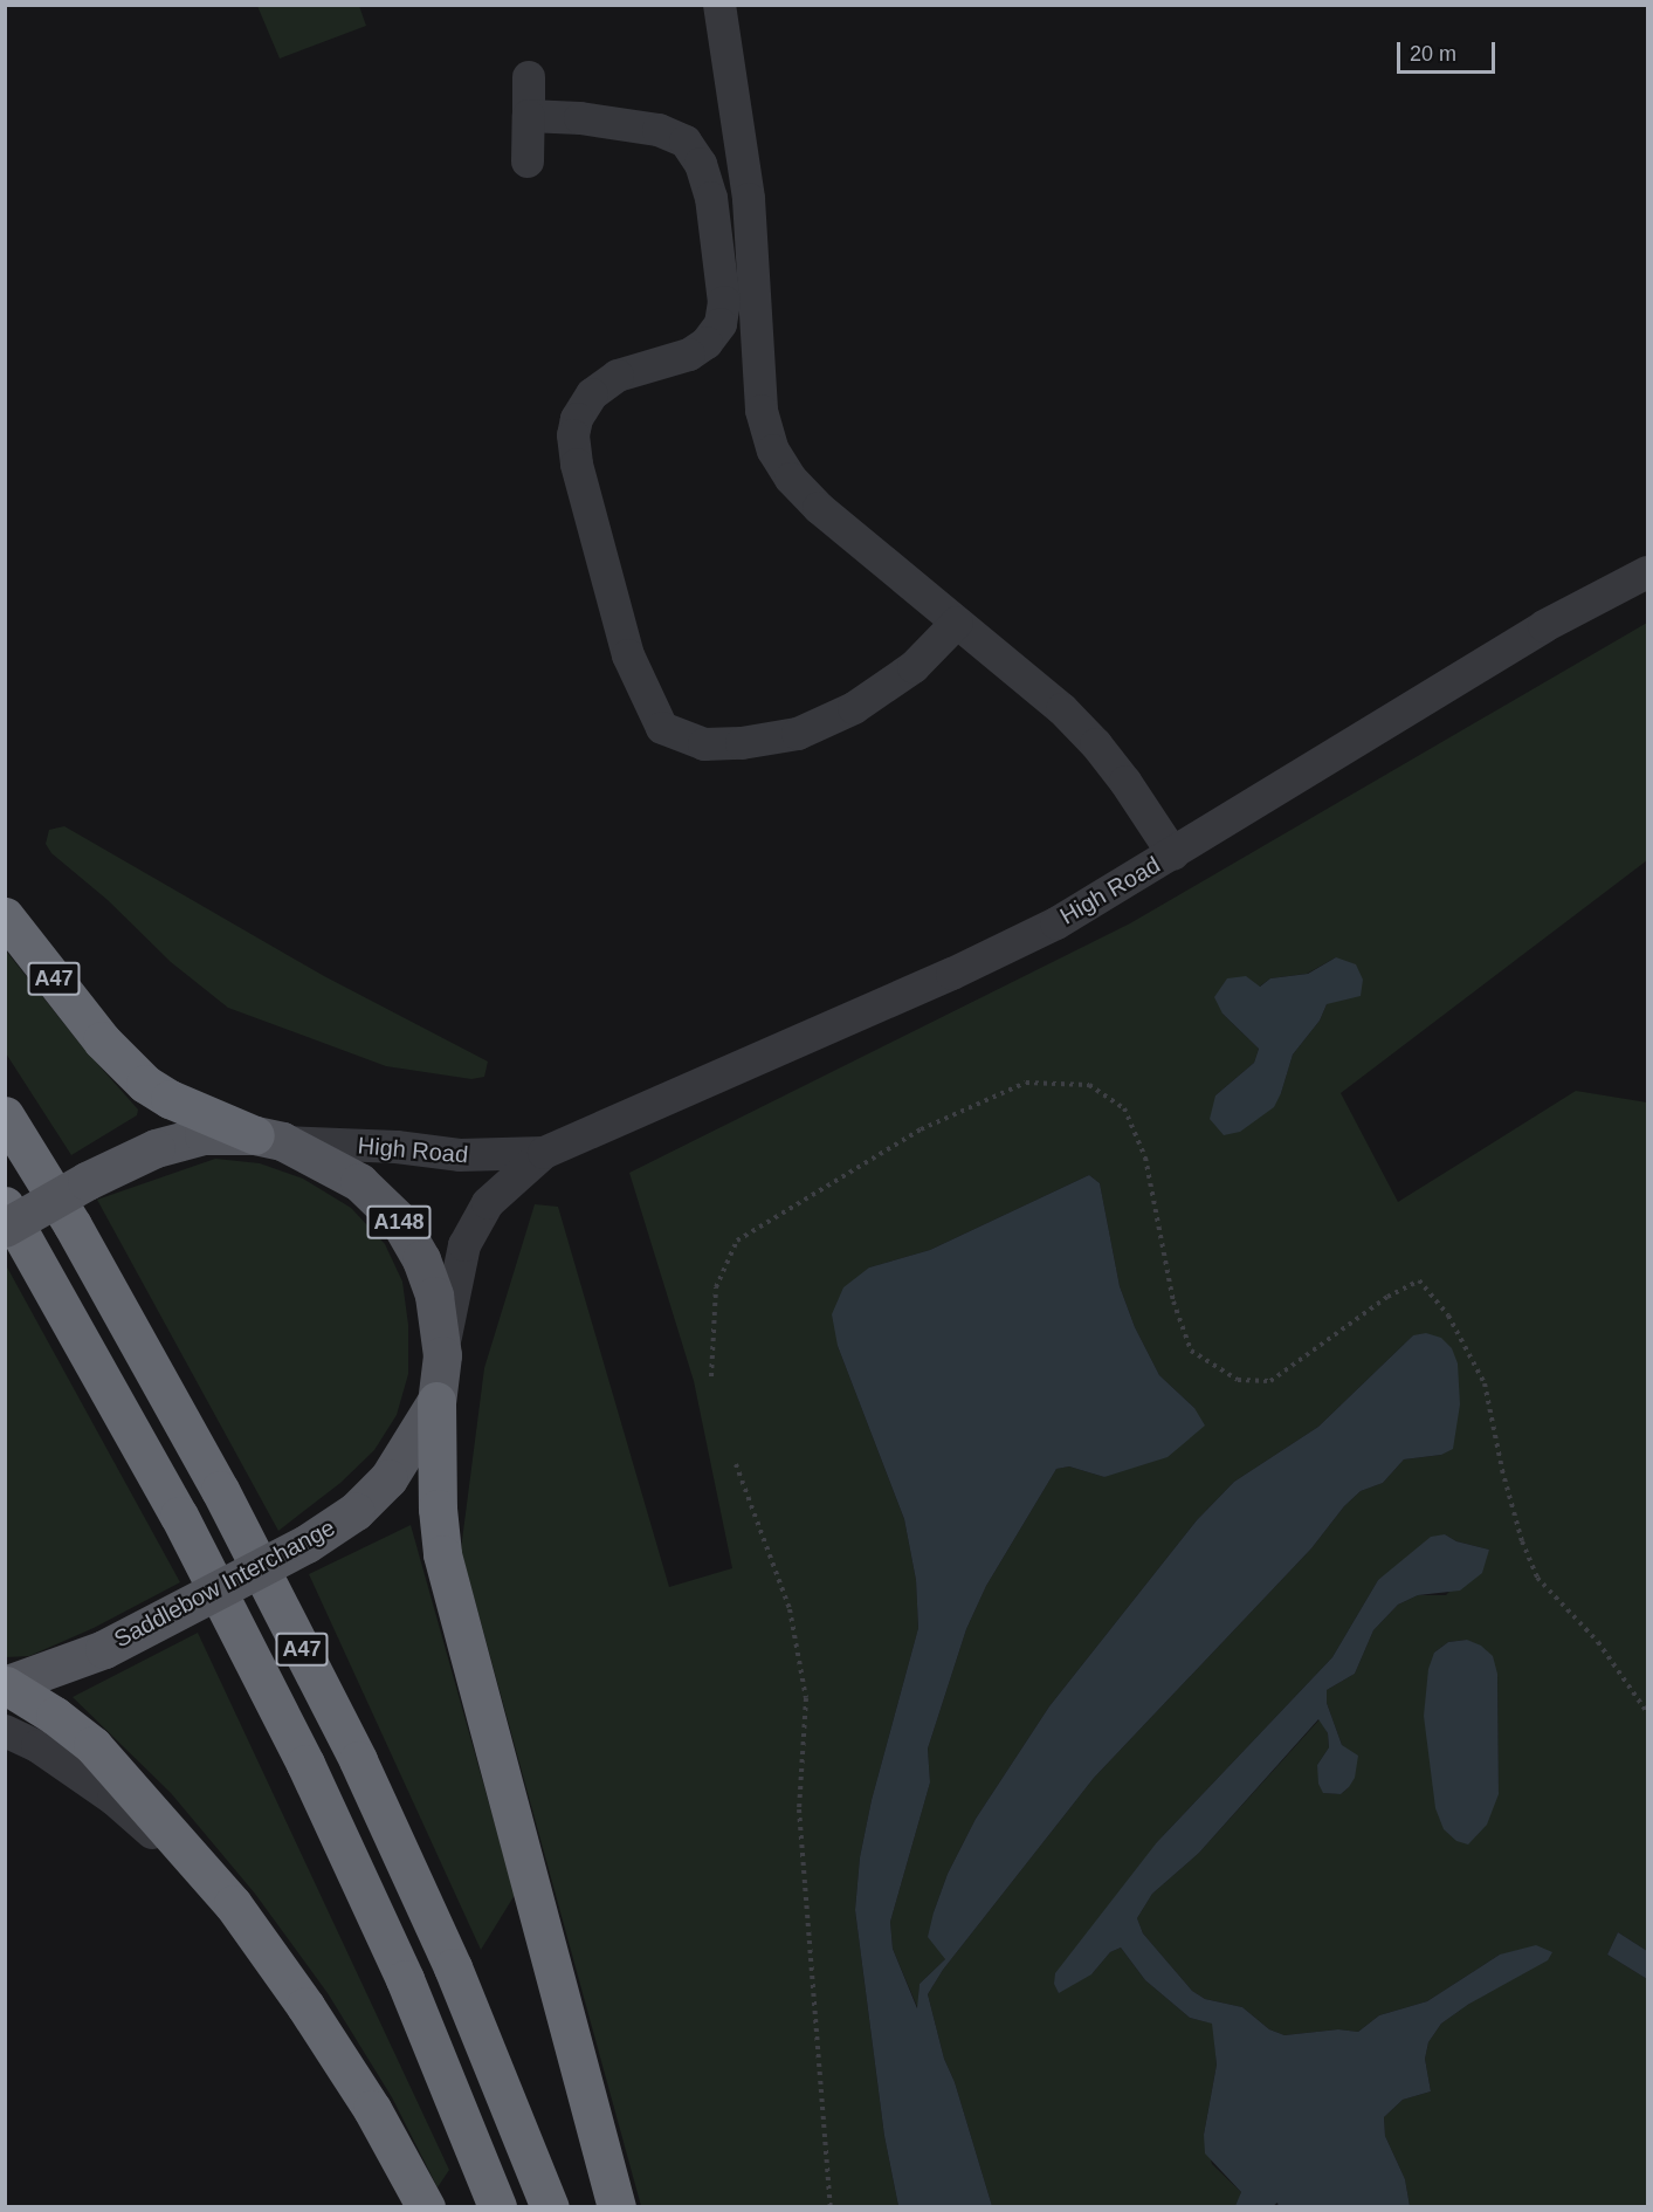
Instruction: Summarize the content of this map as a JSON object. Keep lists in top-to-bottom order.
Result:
{
  "streets": {
    "highway": ["A47"],
    "main road": ["A148", "Saddlebow Interchange"],
    "street": ["High Road"]
  },
  "crossings": [
    ["High Road", "A47"],
    ["High Road", "Saddlebow Interchange"],
    ["A47", "Saddlebow Interchange"]
  ],
  "scale_bar": "20 m"
}
